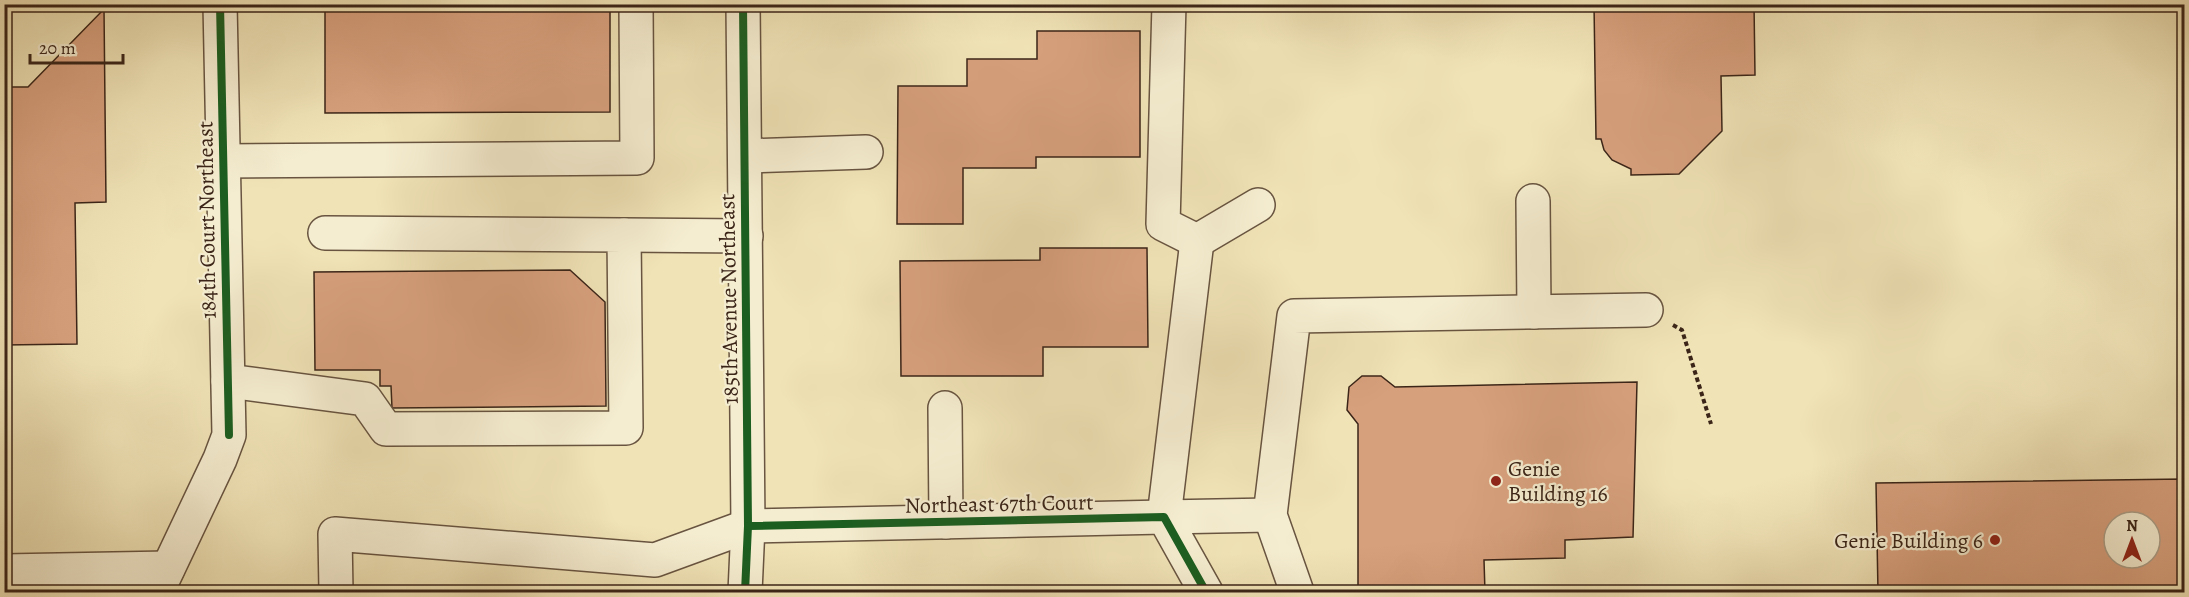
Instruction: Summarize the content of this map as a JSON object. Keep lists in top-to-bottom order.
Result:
{
  "streets": {
    "street": ["184th Court Northeast", "185th Avenue Northeast", "Northeast 67th Court"]
  },
  "crossings": [
    ["185th Avenue Northeast", "Northeast 67th Court"]
  ],
  "places": ["Genie Building 16", "Genie Building 6"],
  "scale_bar": "20 m",
  "north": "top"
}
